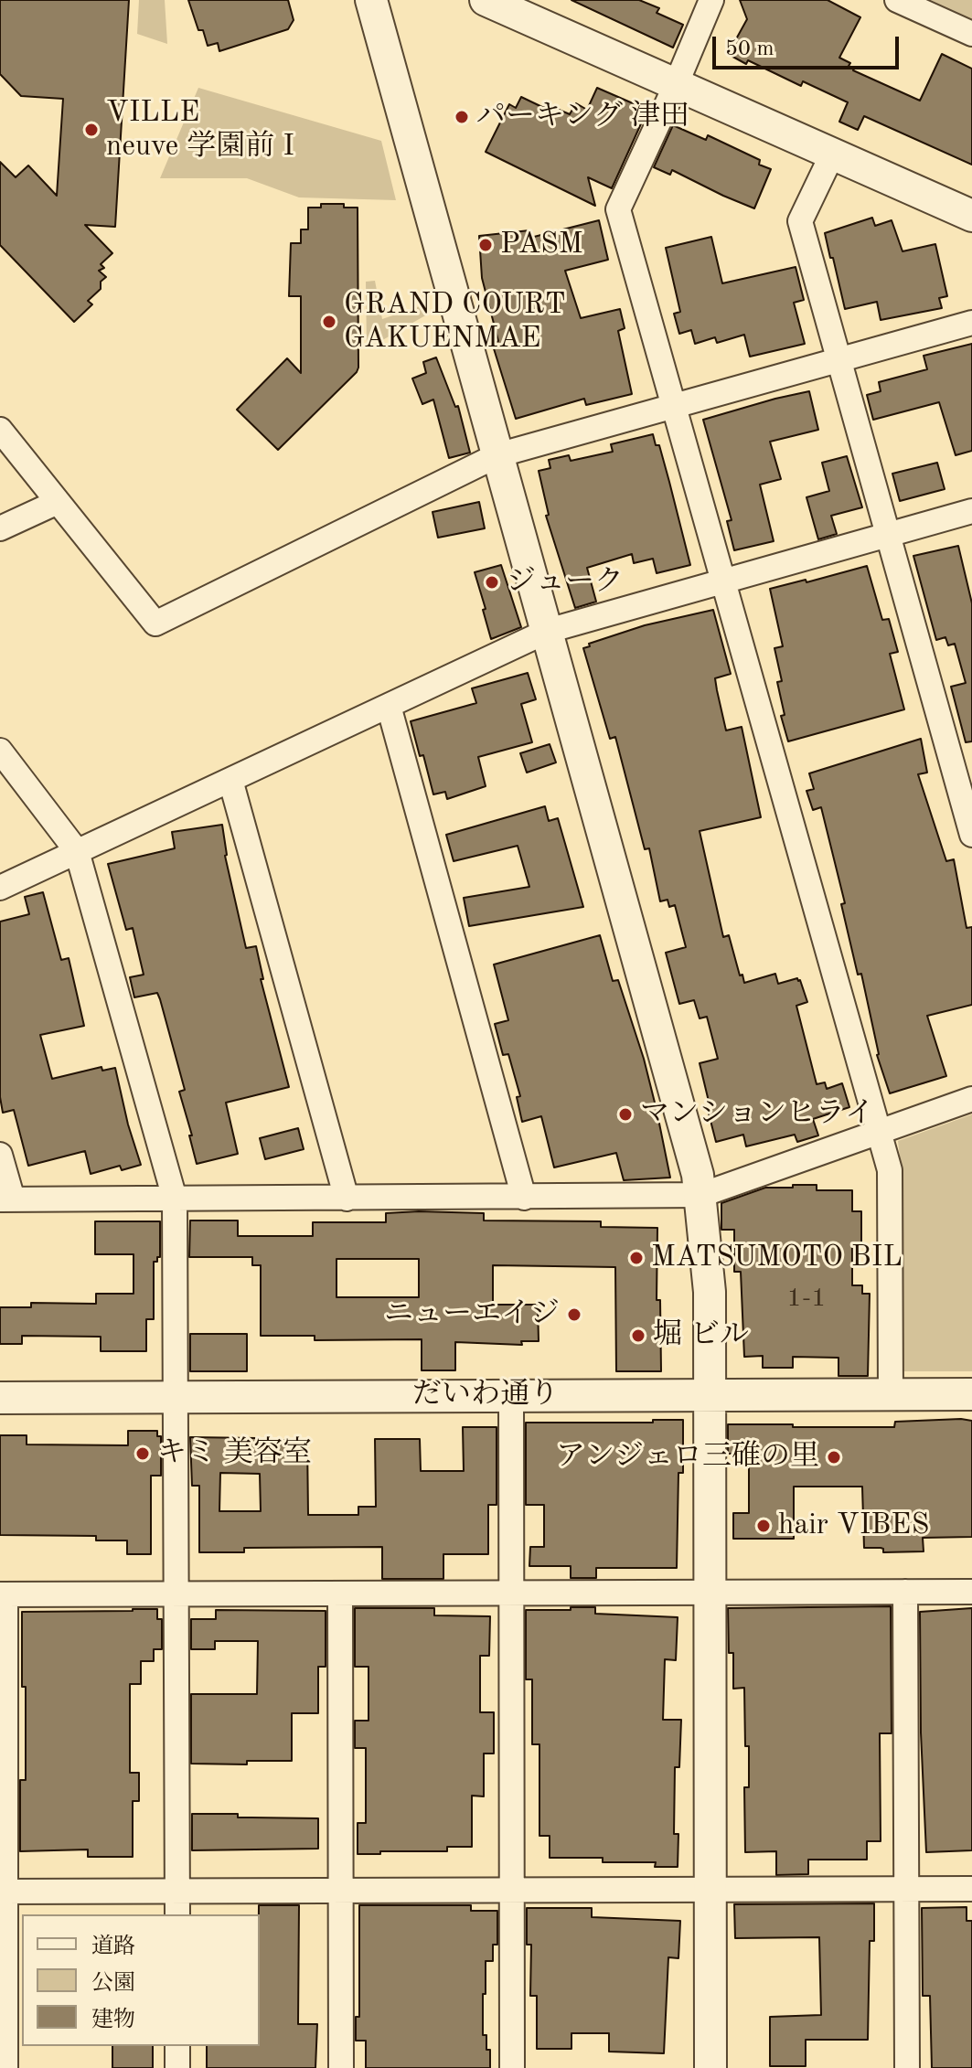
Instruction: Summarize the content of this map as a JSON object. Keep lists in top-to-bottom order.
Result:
{
  "streets": {
    "street": ["だいわ通り"]
  },
  "places": [
    "パーキング 津田",
    "VILLE neuve 学園前 I",
    "PASM",
    "GRAND COURT GAKUENMAE",
    "ジューク",
    "マンションヒライ",
    "MATSUMOTO BIL",
    "ニューエイジ",
    "堀 ビル",
    "キミ 美容室",
    "アンジェロ三碓の里",
    "hair VIBES"
  ],
  "house_numbers": ["1-1"],
  "legend": ["道路", "公園", "建物"],
  "scale_bar": "50 m"
}
